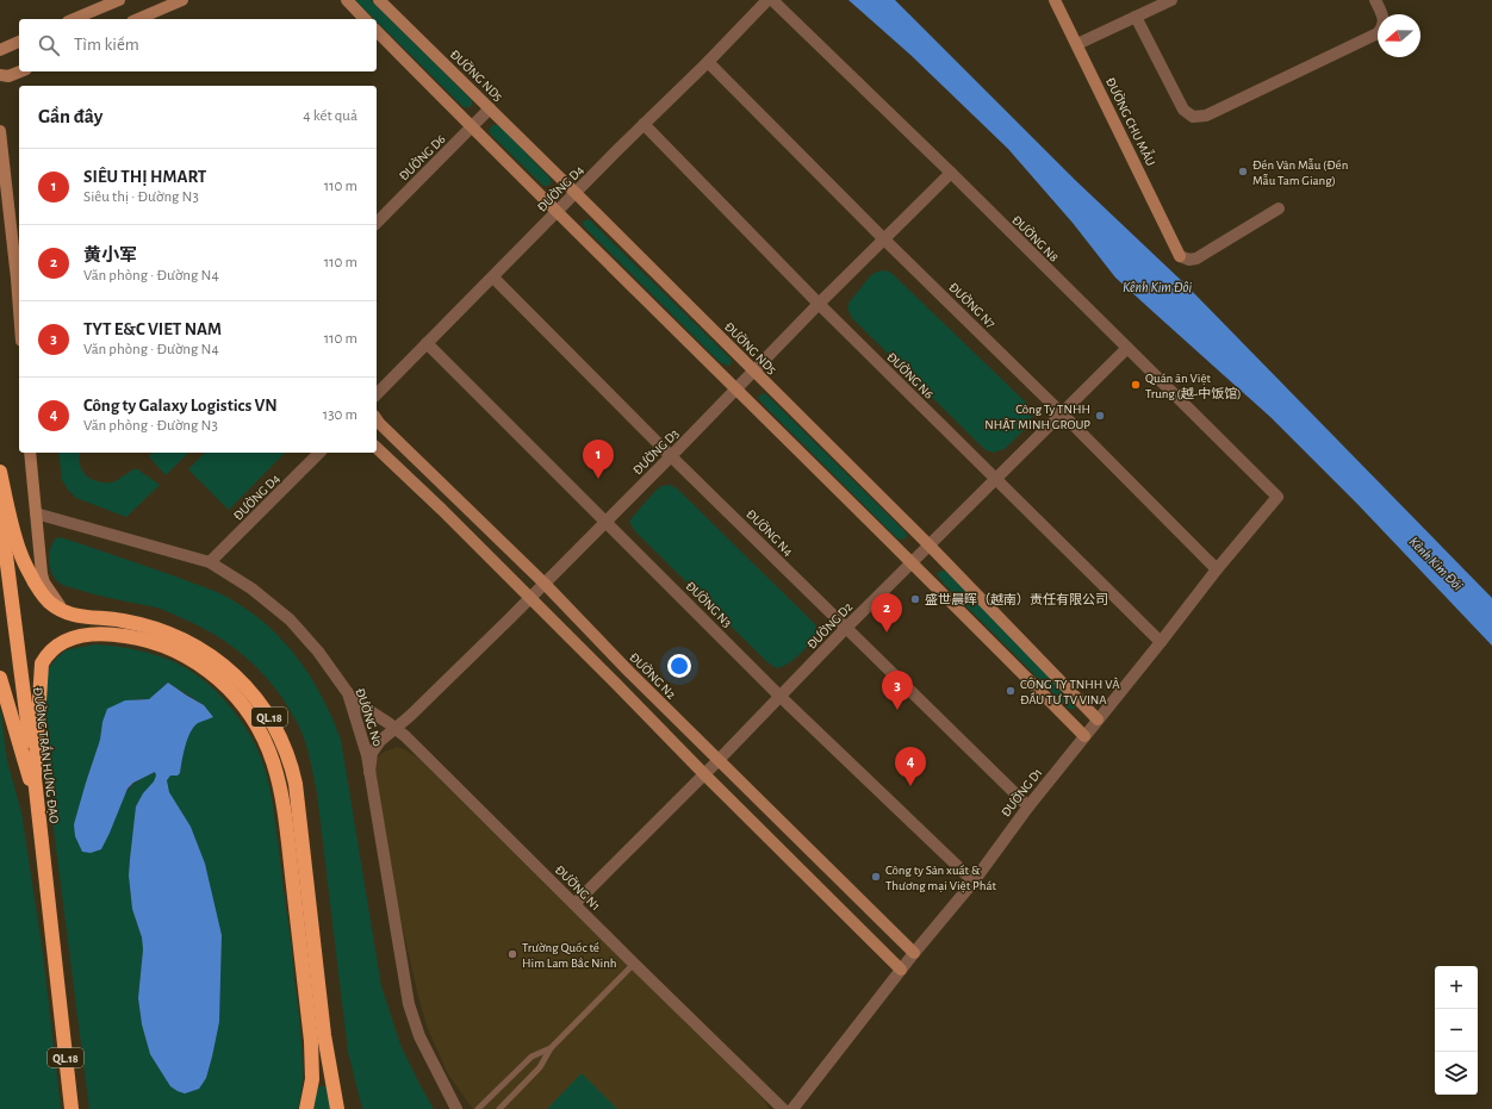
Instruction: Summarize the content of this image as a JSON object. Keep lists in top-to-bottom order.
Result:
{
  "streets": {
    "highway": ["QL.18", "ĐƯỜNG TRẦN HƯNG ĐẠO"],
    "street": [
      "ĐƯỜNG ND5",
      "ĐƯỜNG CHU MẪU",
      "ĐƯỜNG D6",
      "ĐƯỜNG D4",
      "ĐƯỜNG N8",
      "ĐƯỜNG N7",
      "ĐƯỜNG N6",
      "ĐƯỜNG D3",
      "ĐƯỜNG N4",
      "ĐƯỜNG N3",
      "ĐƯỜNG D2",
      "ĐƯỜNG N2",
      "ĐƯỜNG N0",
      "ĐƯỜNG D1",
      "ĐƯỜNG N1"
    ]
  },
  "crossings": [
    ["ĐƯỜNG ND5", "ĐƯỜNG D6"],
    ["ĐƯỜNG ND5", "ĐƯỜNG D4"],
    ["ĐƯỜNG ND5", "ĐƯỜNG D3"],
    ["ĐƯỜNG ND5", "ĐƯỜNG D2"],
    ["ĐƯỜNG ND5", "ĐƯỜNG D1"],
    ["ĐƯỜNG D4", "ĐƯỜNG N7"],
    ["ĐƯỜNG D4", "ĐƯỜNG N6"],
    ["ĐƯỜNG D4", "ĐƯỜNG N4"],
    ["ĐƯỜNG D4", "ĐƯỜNG N3"],
    ["ĐƯỜNG D4", "ĐƯỜNG N0"],
    ["ĐƯỜNG N8", "ĐƯỜNG D3"],
    ["ĐƯỜNG N8", "ĐƯỜNG D2"],
    ["ĐƯỜNG N8", "ĐƯỜNG D1"],
    ["ĐƯỜNG N7", "ĐƯỜNG D3"],
    ["ĐƯỜNG N7", "ĐƯỜNG D2"],
    ["ĐƯỜNG N7", "ĐƯỜNG D1"],
    ["ĐƯỜNG N6", "ĐƯỜNG D3"],
    ["ĐƯỜNG N6", "ĐƯỜNG D2"],
    ["ĐƯỜNG N6", "ĐƯỜNG D1"],
    ["ĐƯỜNG D3", "ĐƯỜNG N4"],
    ["ĐƯỜNG D3", "ĐƯỜNG N3"],
    ["ĐƯỜNG D3", "ĐƯỜNG N2"],
    ["ĐƯỜNG D3", "ĐƯỜNG N0"],
    ["ĐƯỜNG D3", "ĐƯỜNG N1"],
    ["ĐƯỜNG N4", "ĐƯỜNG D2"],
    ["ĐƯỜNG N4", "ĐƯỜNG D1"],
    ["ĐƯỜNG N3", "ĐƯỜNG D2"],
    ["ĐƯỜNG N3", "ĐƯỜNG D1"],
    ["ĐƯỜNG D2", "ĐƯỜNG N2"],
    ["ĐƯỜNG D2", "ĐƯỜNG N1"],
    ["ĐƯỜNG N2", "ĐƯỜNG D1"],
    ["ĐƯỜNG N0", "ĐƯỜNG N1"]
  ],
  "water": ["Kênh Kim Đôi"],
  "places": [
    "Đền Vân Mẫu (Đền Mẫu Tam Giang)",
    "Quán ăn Việt Trung (越-中饭馆)",
    "Công Ty TNHH NHẬT MINH GROUP",
    "盛世晨晖（越南）责任有限公司",
    "CÔNG TY TNHH VÀ ĐẦU TƯ TV VINA",
    "Công ty Sản xuất & Thương mại Việt Phát",
    "Trường Quốc tế Him Lam Bắc Ninh"
  ],
  "north": "left",
  "page": {
    "search": "Tìm kiếm",
    "heading": ["Gần đây", "4 kết quả"],
    "list": [
      {
        "mark": "1",
        "name": "SIÊU THỊ HMART",
        "note": "Siêu thị · Đường N3",
        "value": "110 m"
      },
      {
        "mark": "2",
        "name": "黄小军",
        "note": "Văn phòng · Đường N4",
        "value": "110 m"
      },
      {
        "mark": "3",
        "name": "TYT E&C VIET NAM",
        "note": "Văn phòng · Đường N4",
        "value": "110 m"
      },
      {
        "mark": "4",
        "name": "Công ty Galaxy Logistics VN",
        "note": "Văn phòng · Đường N3",
        "value": "130 m"
      }
    ],
    "pins": [
      "1",
      "2",
      "3",
      "4"
    ],
    "map_buttons": ["+", "−"]
  }
}
